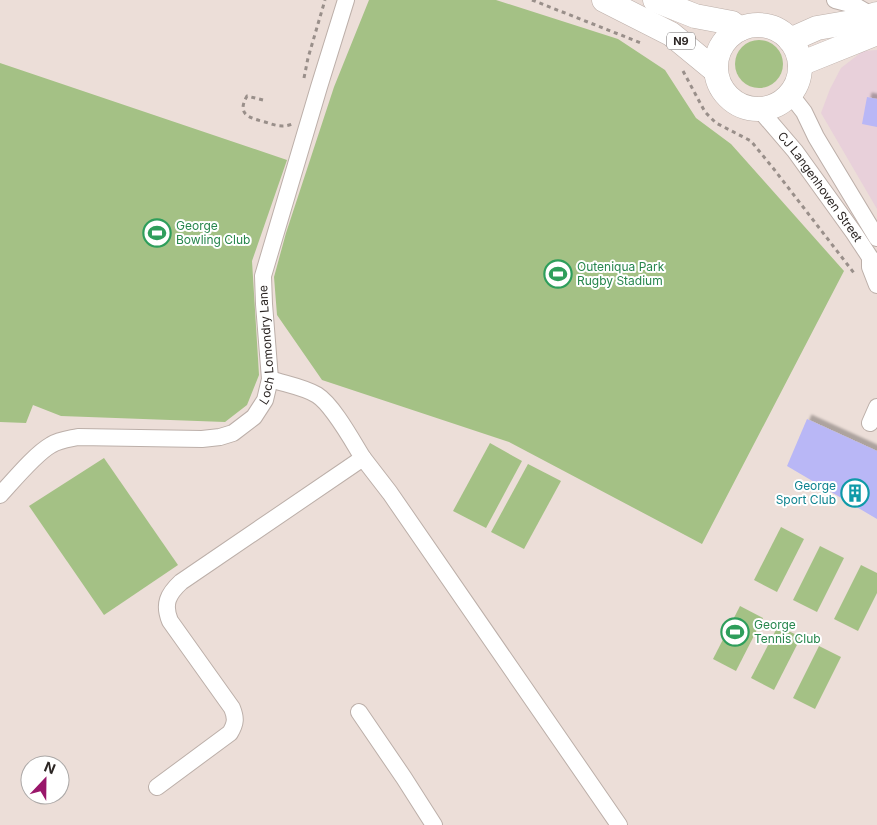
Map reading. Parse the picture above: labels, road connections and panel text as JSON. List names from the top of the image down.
{
  "streets": {
    "highway": ["N9"],
    "street": ["CJ Langenhoven Street", "Loch Lomondry Lane"]
  },
  "crossings": [
    ["N9", "CJ Langenhoven Street"]
  ],
  "places": {
    "sports": ["George Bowling Club", "Outeniqua Park Rugby Stadium", "George Tennis Club"],
    "building": ["George Sport Club"]
  },
  "north": "top"
}
